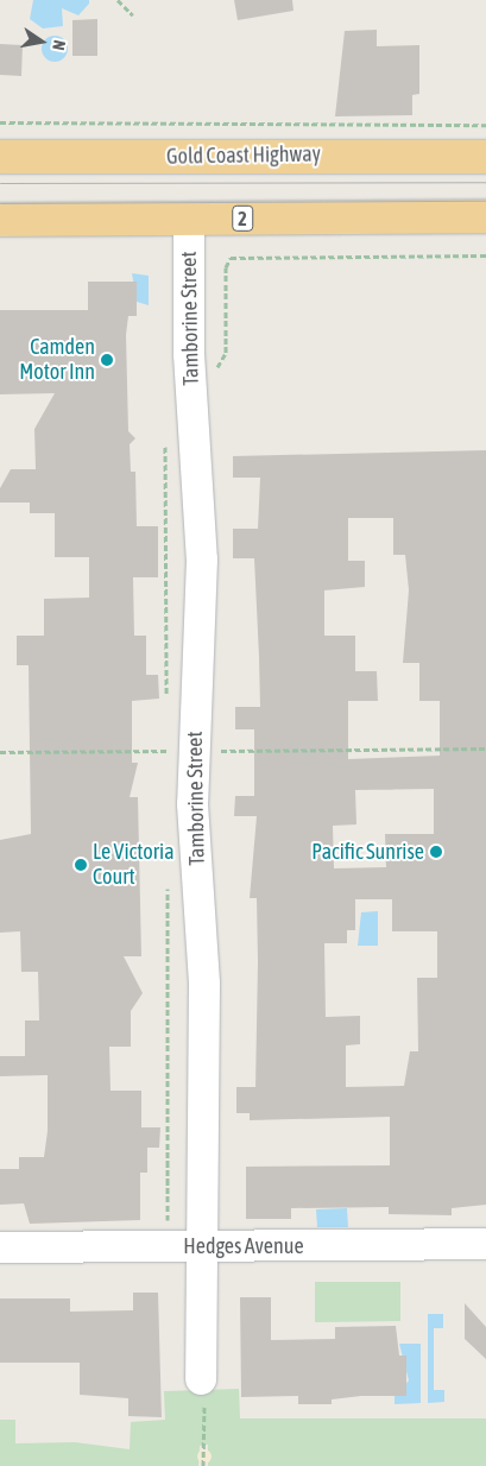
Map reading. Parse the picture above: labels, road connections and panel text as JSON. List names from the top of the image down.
{
  "streets": {
    "highway": ["Gold Coast Highway", "2"],
    "street": ["Tamborine Street", "Hedges Avenue"]
  },
  "crossings": [
    ["2", "Tamborine Street"],
    ["Tamborine Street", "Hedges Avenue"]
  ],
  "places": ["Camden Motor Inn", "Pacific Sunrise", "Le Victoria Court"],
  "north": "right"
}
